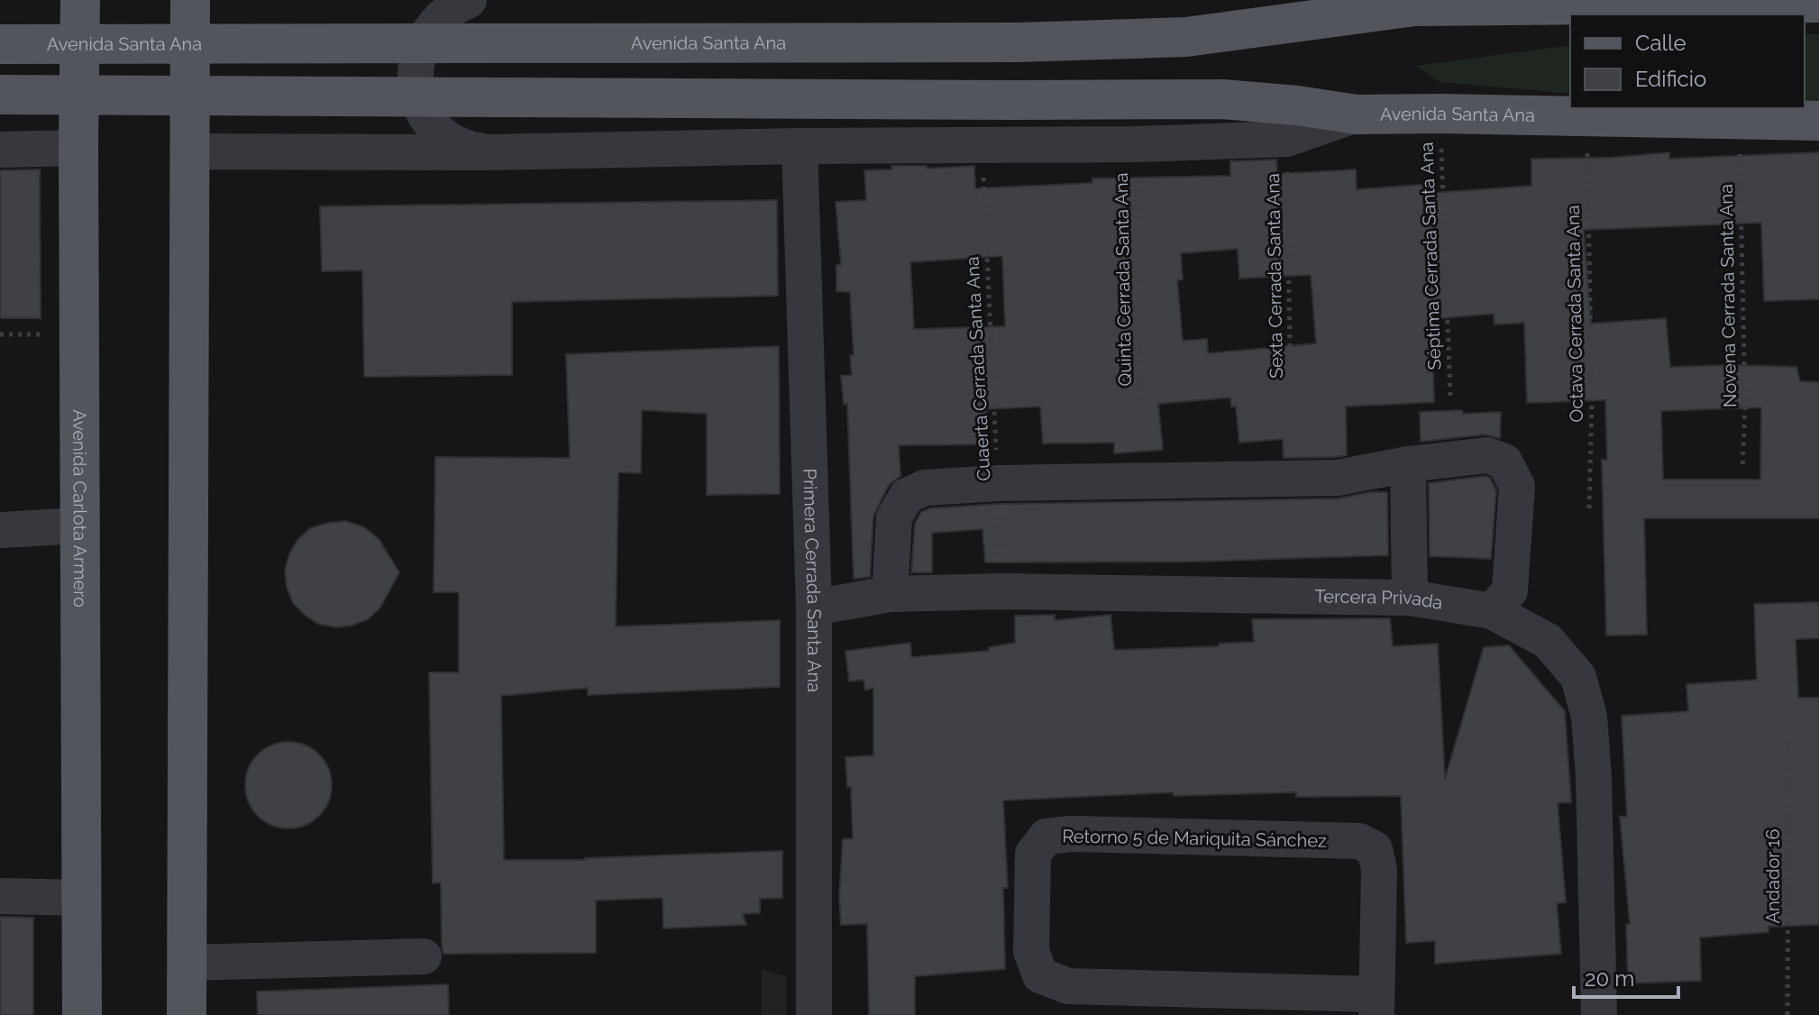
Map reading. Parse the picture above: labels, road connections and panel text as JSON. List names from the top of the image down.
{
  "streets": {
    "main road": ["Avenida Santa Ana", "Avenida Carlota Armero"],
    "street": ["Primera Cerrada Santa Ana", "Tercera Privada", "Retorno 5 de Mariquita Sánchez"],
    "path": [
      "Séptima Cerrada Santa Ana",
      "Sexta Cerrada Santa Ana",
      "Quinta Cerrada Santa Ana",
      "Novena Cerrada Santa Ana",
      "Octava Cerrada Santa Ana",
      "Cuaerta Cerrada Santa Ana",
      "Andador 16"
    ]
  },
  "crossings": [
    ["Avenida Santa Ana", "Séptima Cerrada Santa Ana"],
    ["Avenida Santa Ana", "Sexta Cerrada Santa Ana"],
    ["Avenida Santa Ana", "Quinta Cerrada Santa Ana"],
    ["Avenida Santa Ana", "Novena Cerrada Santa Ana"],
    ["Avenida Santa Ana", "Octava Cerrada Santa Ana"],
    ["Avenida Santa Ana", "Cuaerta Cerrada Santa Ana"],
    ["Avenida Santa Ana", "Primera Cerrada Santa Ana"],
    ["Cuaerta Cerrada Santa Ana", "Tercera Privada"],
    ["Primera Cerrada Santa Ana", "Tercera Privada"]
  ],
  "legend": ["Calle", "Edificio"],
  "scale_bar": "20 m"
}
